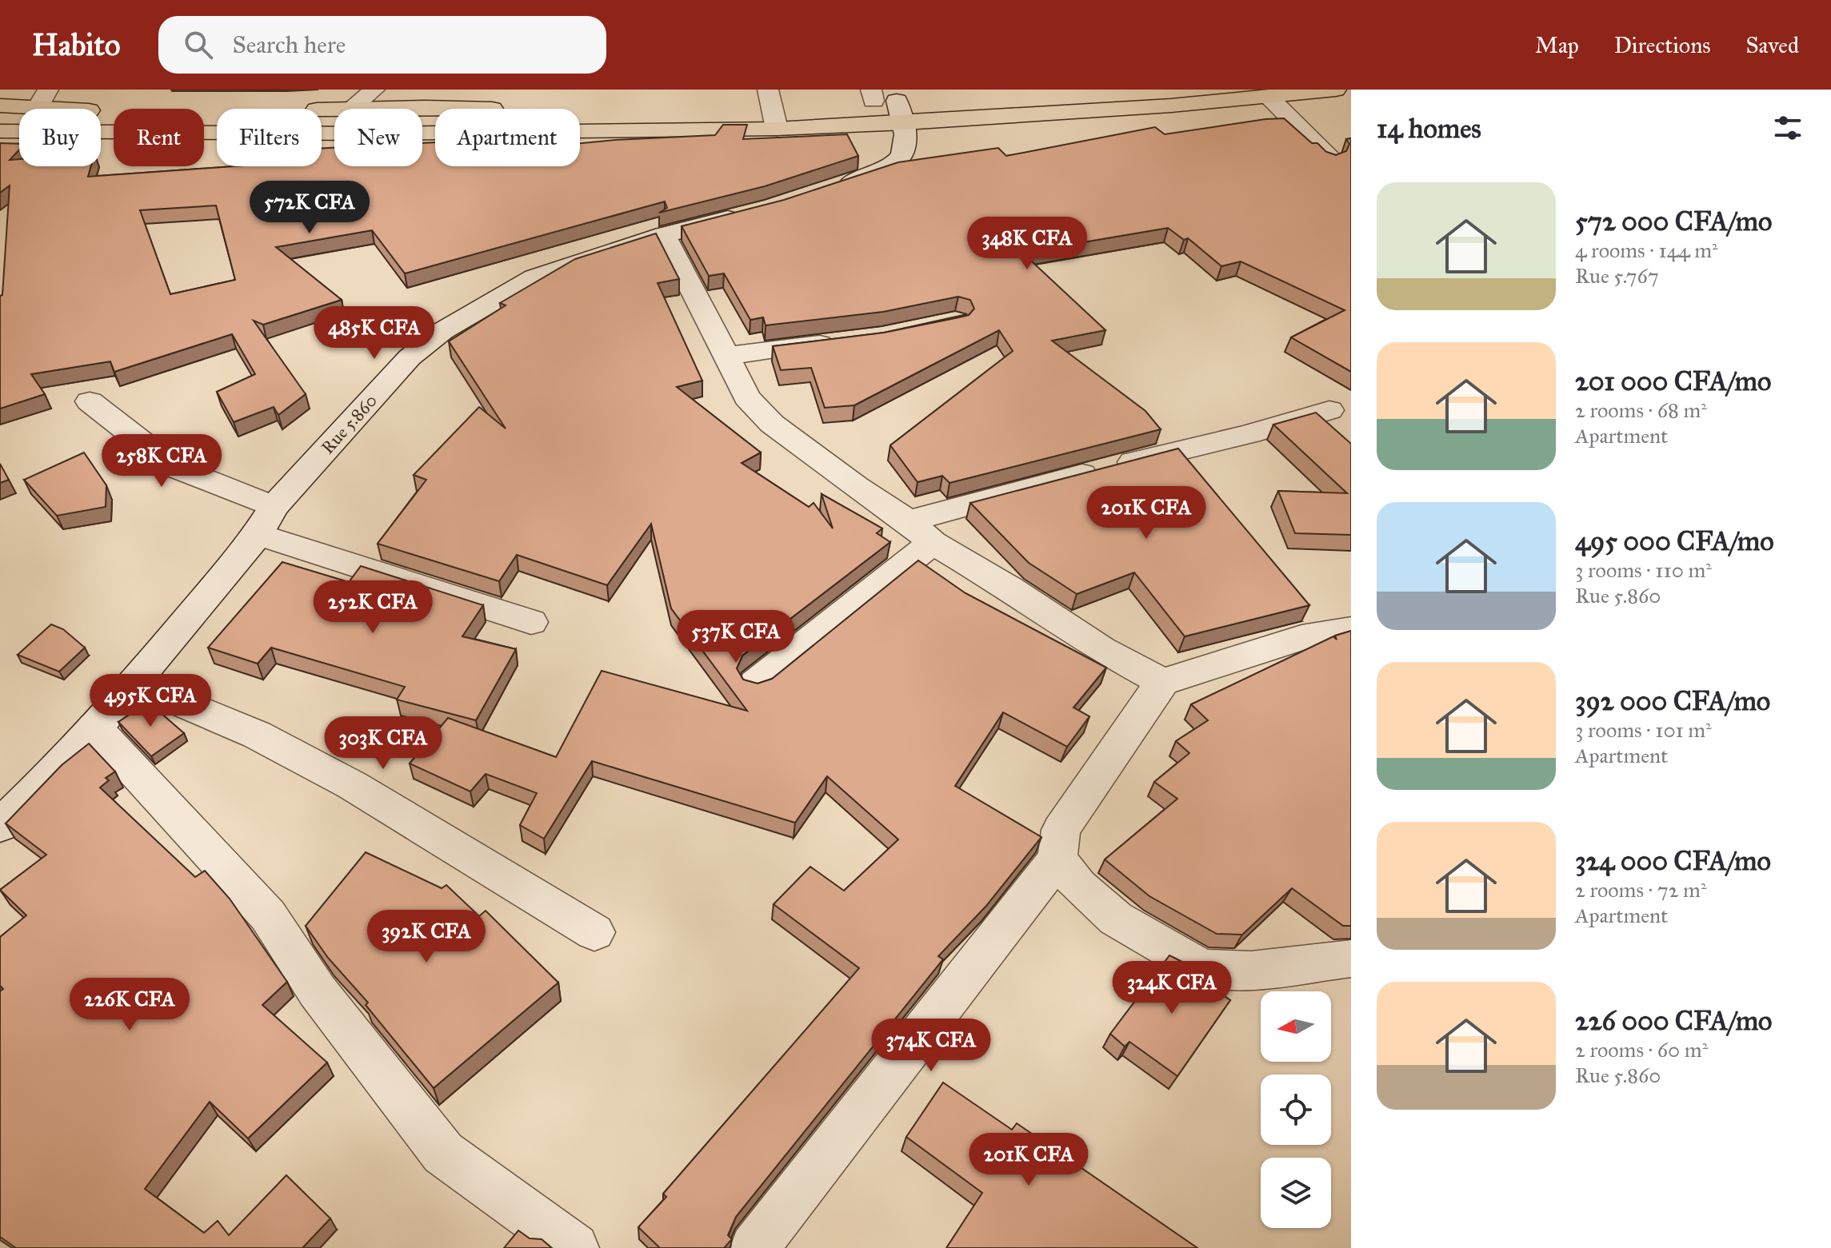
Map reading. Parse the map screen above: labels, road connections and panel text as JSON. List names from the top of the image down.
{
  "streets": {
    "street": ["Rue 5.860"]
  },
  "north": "left",
  "page": {
    "header": "Habito",
    "search": "Search here",
    "nav": ["Map", "Directions", "Saved"],
    "heading": "14 homes",
    "chip": [
      "Buy",
      "Rent",
      "Filters",
      "New",
      "Apartment"
    ],
    "list": [
      {
        "name": "572 000 CFA/mo",
        "note": "4 rooms · 144 m² · Rue 5.767"
      },
      {
        "name": "201 000 CFA/mo",
        "note": "2 rooms · 68 m² · Apartment"
      },
      {
        "name": "495 000 CFA/mo",
        "note": "3 rooms · 110 m² · Rue 5.860"
      },
      {
        "name": "392 000 CFA/mo",
        "note": "3 rooms · 101 m² · Apartment"
      },
      {
        "name": "324 000 CFA/mo",
        "note": "2 rooms · 72 m² · Apartment"
      },
      {
        "name": "226 000 CFA/mo",
        "note": "2 rooms · 60 m² · Rue 5.860"
      }
    ],
    "price": [
      "572K CFA",
      "348K CFA",
      "485K CFA",
      "258K CFA",
      "201K CFA",
      "252K CFA",
      "537K CFA",
      "495K CFA",
      "303K CFA",
      "392K CFA",
      "324K CFA",
      "226K CFA",
      "374K CFA",
      "201K CFA"
    ]
  }
}
